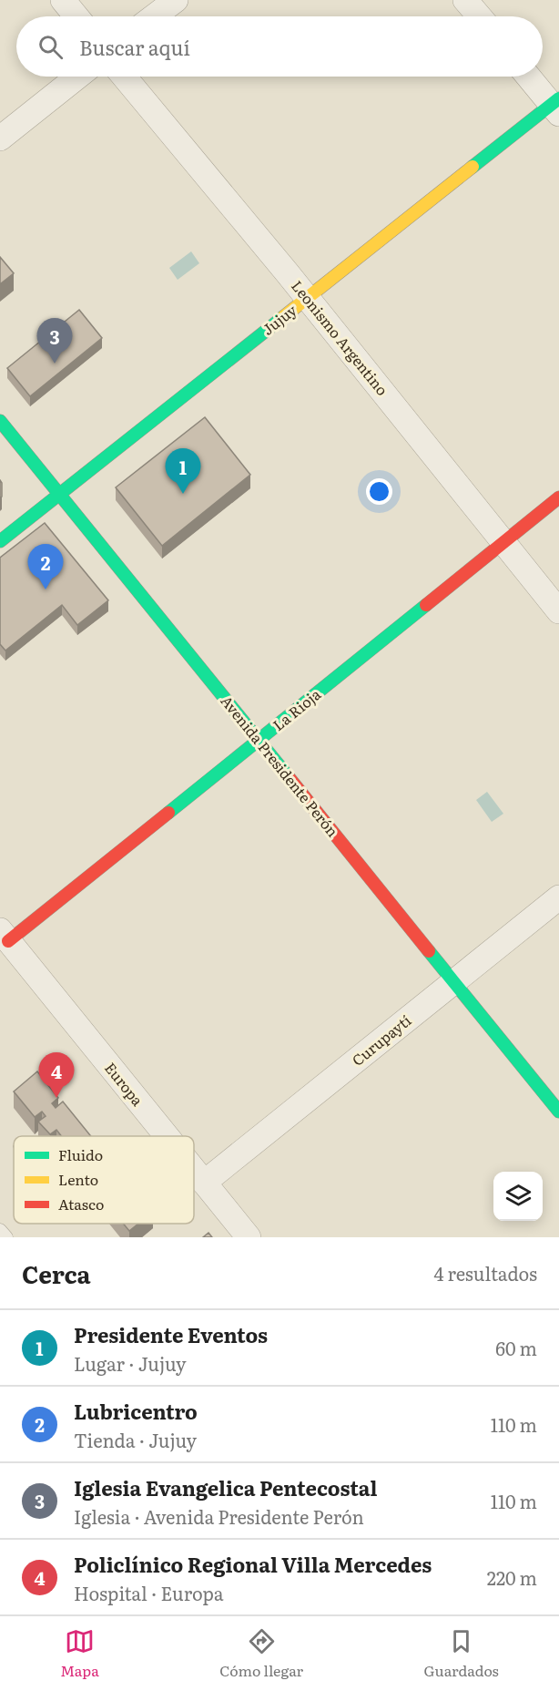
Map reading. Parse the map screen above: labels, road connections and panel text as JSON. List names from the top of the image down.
{
  "streets": {
    "street": [
      "Jujuy",
      "Leonismo Argentino",
      "La Rioja",
      "Avenida Presidente Perón",
      "Curupaytí",
      "Europa"
    ]
  },
  "crossings": [
    ["Jujuy", "Leonismo Argentino"],
    ["Jujuy", "Avenida Presidente Perón"],
    ["Leonismo Argentino", "La Rioja"],
    ["La Rioja", "Avenida Presidente Perón"],
    ["La Rioja", "Europa"],
    ["Avenida Presidente Perón", "Curupaytí"],
    ["Curupaytí", "Europa"]
  ],
  "legend": ["Fluido", "Lento", "Atasco"],
  "page": {
    "search": "Buscar aquí",
    "pins": [
      "3",
      "1",
      "2",
      "4"
    ],
    "heading": ["Cerca", "4 resultados"],
    "list": [
      {
        "mark": "1",
        "name": "Presidente Eventos",
        "note": "Lugar · Jujuy",
        "value": "60 m"
      },
      {
        "mark": "2",
        "name": "Lubricentro",
        "note": "Tienda · Jujuy",
        "value": "110 m"
      },
      {
        "mark": "3",
        "name": "Iglesia Evangelica Pentecostal",
        "note": "Iglesia · Avenida Presidente Perón",
        "value": "110 m"
      },
      {
        "mark": "4",
        "name": "Policlínico Regional Villa Mercedes",
        "note": "Hospital · Europa",
        "value": "220 m"
      }
    ],
    "nav": ["Mapa", "Cómo llegar", "Guardados"]
  }
}
